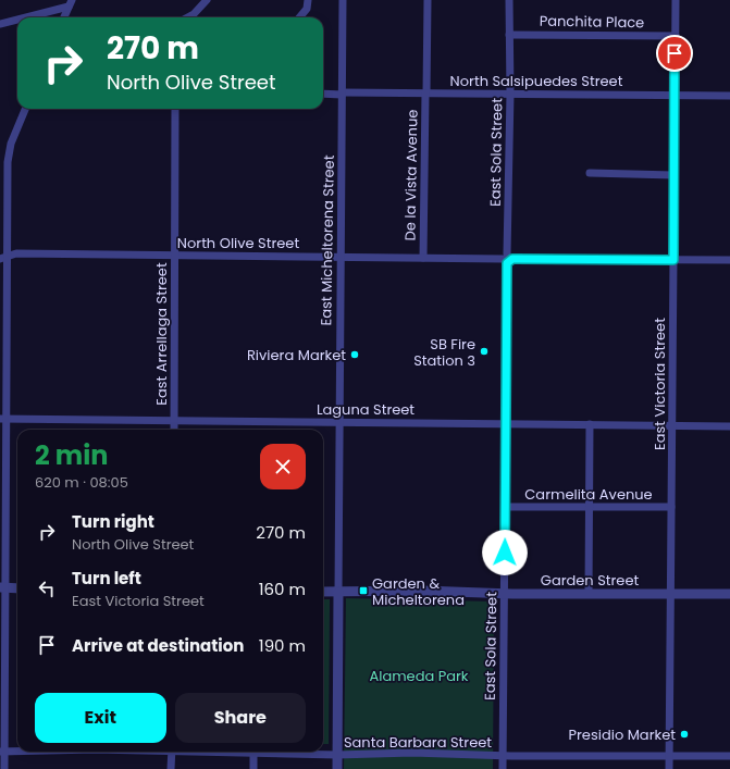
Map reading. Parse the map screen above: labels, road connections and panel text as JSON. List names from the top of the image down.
{
  "streets": {
    "street": [
      "Panchita Place",
      "North Salsipuedes Street",
      "East Sola Street",
      "De la Vista Avenue",
      "East Micheltorena Street",
      "North Olive Street",
      "East Arrellaga Street",
      "East Victoria Street",
      "Laguna Street",
      "Carmelita Avenue",
      "Garden Street",
      "Santa Barbara Street"
    ]
  },
  "crossings": [
    ["Panchita Place", "East Sola Street"],
    ["Panchita Place", "East Victoria Street"],
    ["North Salsipuedes Street", "East Sola Street"],
    ["North Salsipuedes Street", "De la Vista Avenue"],
    ["North Salsipuedes Street", "East Micheltorena Street"],
    ["North Salsipuedes Street", "East Victoria Street"],
    ["East Sola Street", "North Olive Street"],
    ["East Sola Street", "Laguna Street"],
    ["East Sola Street", "Carmelita Avenue"],
    ["East Sola Street", "Garden Street"],
    ["East Sola Street", "Santa Barbara Street"],
    ["De la Vista Avenue", "North Olive Street"],
    ["East Micheltorena Street", "North Olive Street"],
    ["East Micheltorena Street", "Laguna Street"],
    ["East Micheltorena Street", "Garden Street"],
    ["East Micheltorena Street", "Santa Barbara Street"],
    ["North Olive Street", "East Arrellaga Street"],
    ["North Olive Street", "East Victoria Street"],
    ["East Arrellaga Street", "Laguna Street"],
    ["East Victoria Street", "Laguna Street"],
    ["East Victoria Street", "Carmelita Avenue"],
    ["East Victoria Street", "Garden Street"],
    ["East Victoria Street", "Santa Barbara Street"]
  ],
  "parks": ["Alameda Park"],
  "places": {
    "other": ["SB Fire Station 3", "Riviera Market", "Presidio Market"],
    "transit": ["Garden & Micheltorena"]
  },
  "page": {
    "turn": ["270 m", "North Olive Street"],
    "heading": ["2 min", "620 m · 08:05"],
    "list": [
      {
        "name": "Turn right",
        "note": "North Olive Street",
        "value": "270 m"
      },
      {
        "name": "Turn left",
        "note": "East Victoria Street",
        "value": "160 m"
      },
      {
        "name": "Arrive at destination",
        "value": "190 m"
      }
    ],
    "buttons": ["Exit", "Share"]
  }
}
